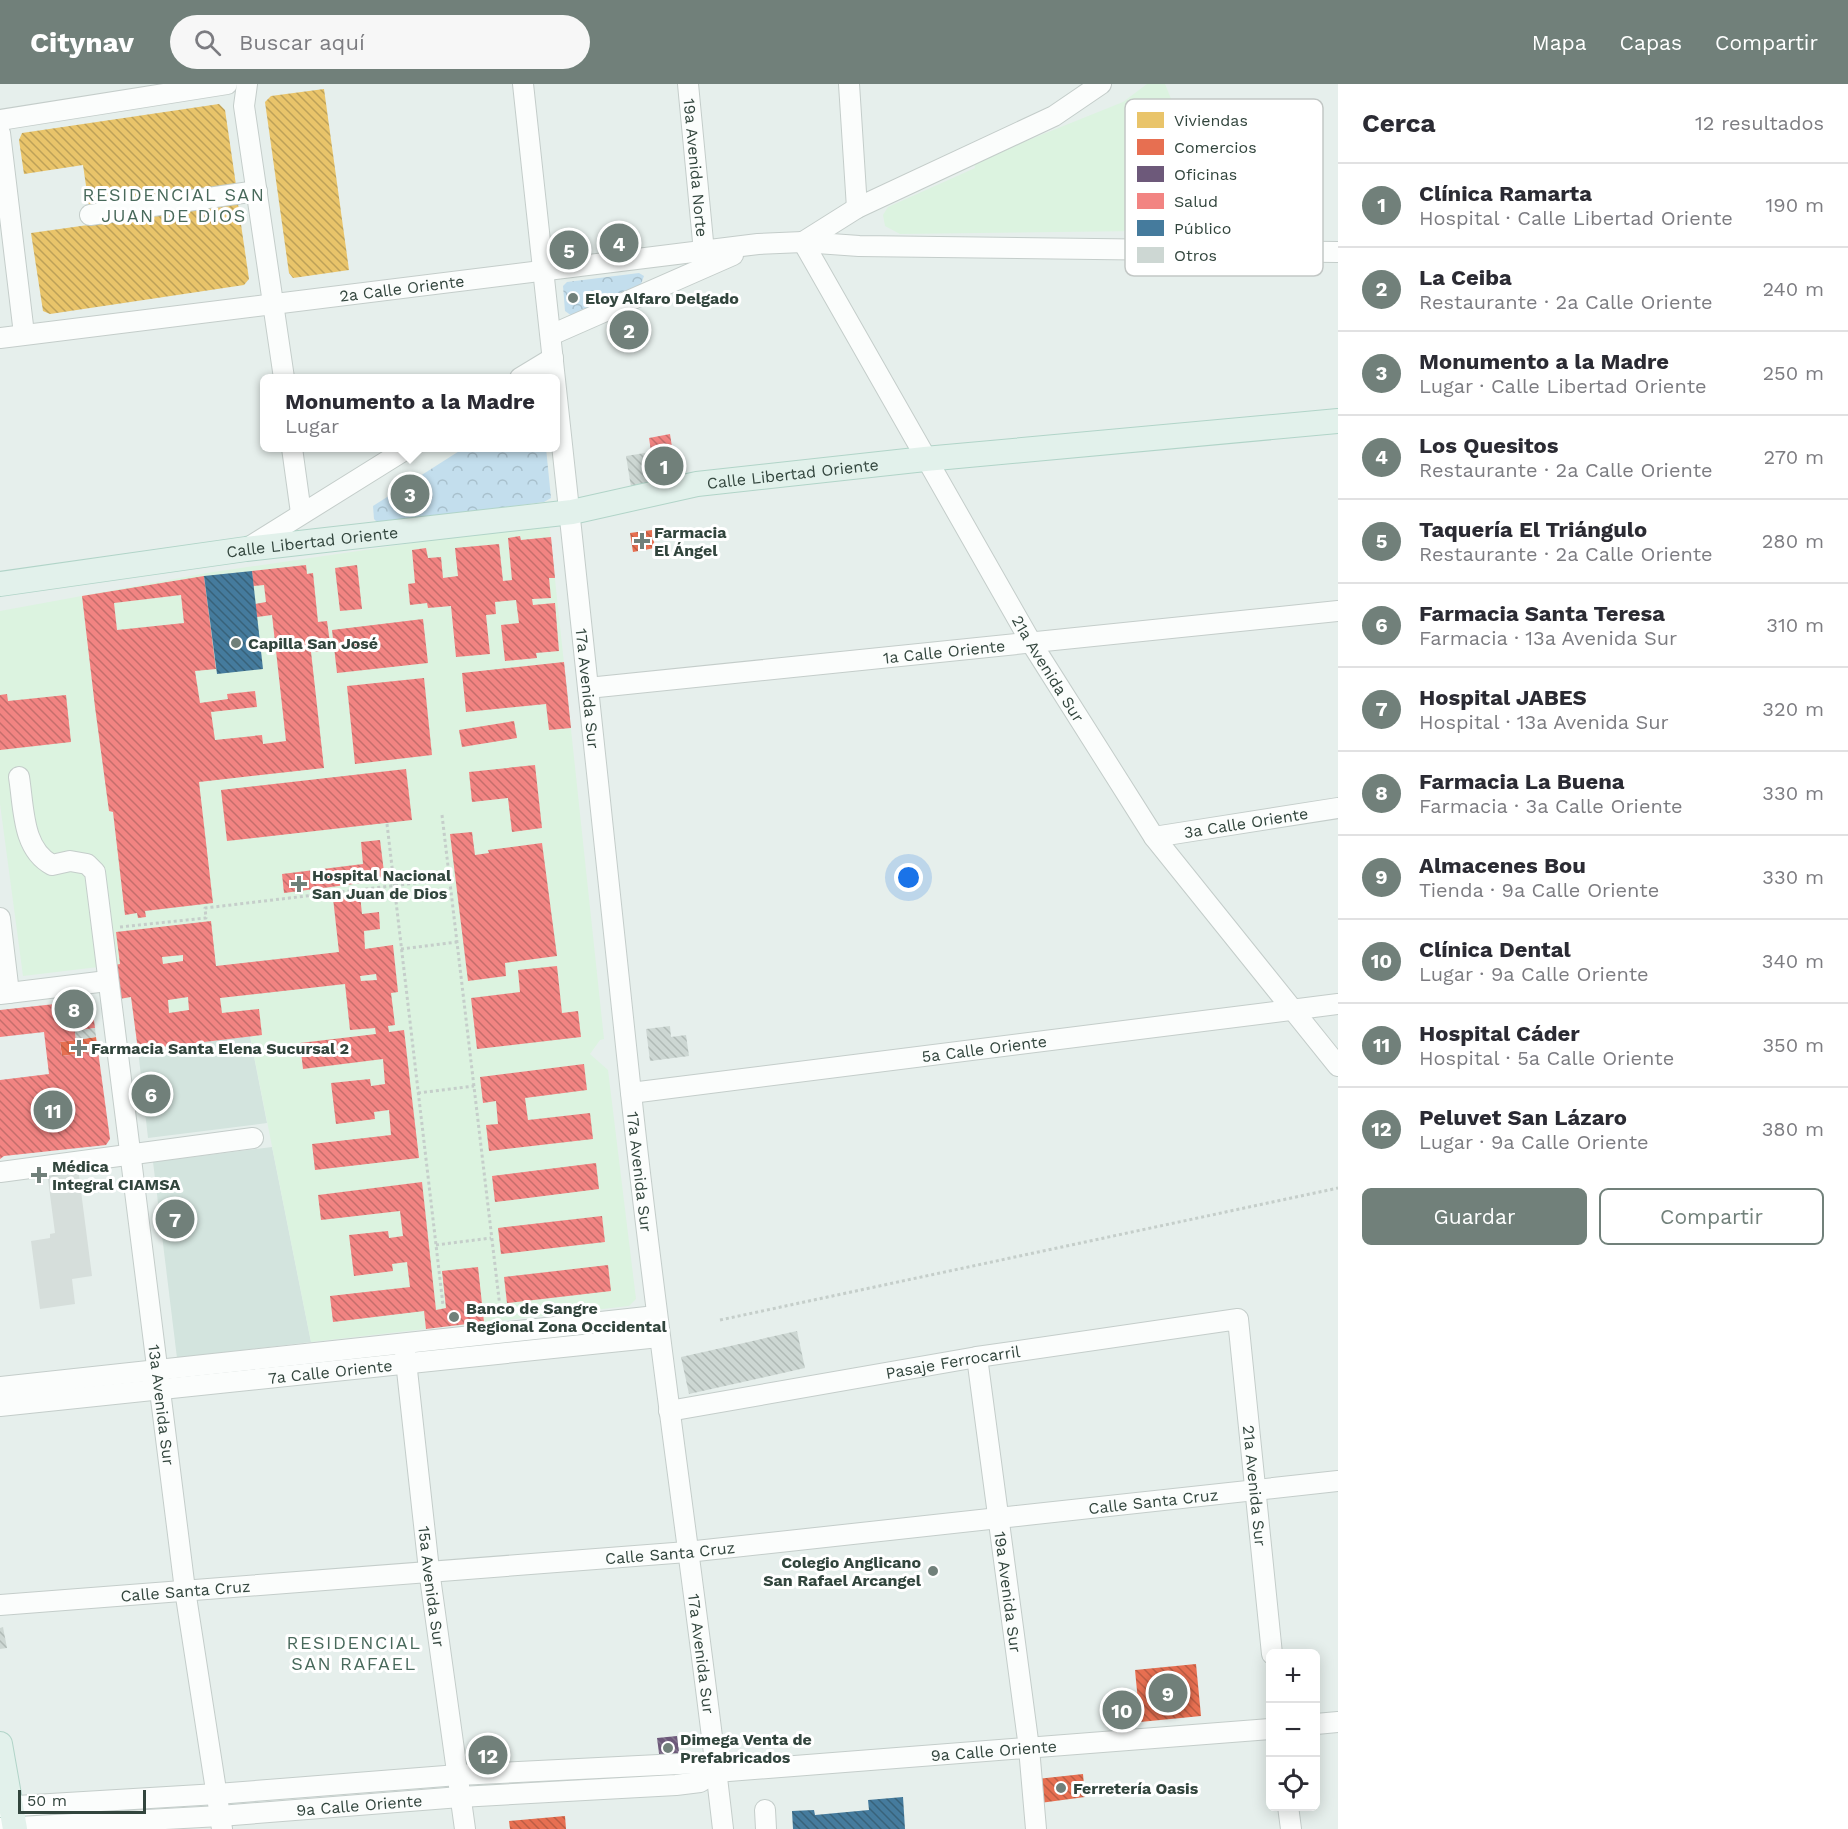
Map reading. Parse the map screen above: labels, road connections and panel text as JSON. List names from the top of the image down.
{
  "streets": {
    "main road": ["Calle Libertad Oriente"],
    "street": [
      "19a Avenida Norte",
      "2a Calle Oriente",
      "1a Calle Oriente",
      "21a Avenida Sur",
      "17a Avenida Sur",
      "3a Calle Oriente",
      "5a Calle Oriente",
      "Pasaje Ferrocarril",
      "7a Calle Oriente",
      "13a Avenida Sur",
      "Calle Santa Cruz",
      "15a Avenida Sur",
      "19a Avenida Sur",
      "9a Calle Oriente"
    ]
  },
  "crossings": [
    ["19a Avenida Norte", "2a Calle Oriente"],
    ["2a Calle Oriente", "21a Avenida Sur"],
    ["2a Calle Oriente", "17a Avenida Sur"],
    ["Calle Libertad Oriente", "21a Avenida Sur"],
    ["Calle Libertad Oriente", "17a Avenida Sur"],
    ["1a Calle Oriente", "21a Avenida Sur"],
    ["1a Calle Oriente", "17a Avenida Sur"],
    ["21a Avenida Sur", "3a Calle Oriente"],
    ["21a Avenida Sur", "5a Calle Oriente"],
    ["21a Avenida Sur", "Pasaje Ferrocarril"],
    ["21a Avenida Sur", "Calle Santa Cruz"],
    ["17a Avenida Sur", "5a Calle Oriente"],
    ["17a Avenida Sur", "Pasaje Ferrocarril"],
    ["17a Avenida Sur", "7a Calle Oriente"],
    ["17a Avenida Sur", "Calle Santa Cruz"],
    ["17a Avenida Sur", "9a Calle Oriente"],
    ["Pasaje Ferrocarril", "19a Avenida Sur"],
    ["7a Calle Oriente", "13a Avenida Sur"],
    ["7a Calle Oriente", "15a Avenida Sur"],
    ["13a Avenida Sur", "Calle Santa Cruz"],
    ["13a Avenida Sur", "9a Calle Oriente"],
    ["Calle Santa Cruz", "15a Avenida Sur"],
    ["Calle Santa Cruz", "19a Avenida Sur"],
    ["15a Avenida Sur", "9a Calle Oriente"],
    ["19a Avenida Sur", "9a Calle Oriente"]
  ],
  "districts": ["RESIDENCIAL SAN JUAN DE DIOS", "RESIDENCIAL SAN RAFAEL"],
  "places": {
    "other": [
      "Eloy Alfaro Delgado",
      "Capilla San José",
      "Banco de Sangre Regional Zona Occidental",
      "Colegio Anglicano San Rafael Arcangel",
      "Dimega Venta de Prefabricados",
      "Ferretería Oasis"
    ],
    "health": [
      "Farmacia El Ángel",
      "Hospital Nacional San Juan de Dios",
      "Farmacia Santa Elena Sucursal 2",
      "Médica Integral CIAMSA"
    ]
  },
  "legend": [
    "Viviendas",
    "Comercios",
    "Oficinas",
    "Salud",
    "Público",
    "Otros"
  ],
  "scale_bar": "50 m",
  "page": {
    "header": "Citynav",
    "search": "Buscar aquí",
    "nav": ["Mapa", "Capas", "Compartir"],
    "heading": ["Cerca", "12 resultados"],
    "list": [
      {
        "mark": "1",
        "name": "Clínica Ramarta",
        "note": "Hospital · Calle Libertad Oriente",
        "value": "190 m"
      },
      {
        "mark": "2",
        "name": "La Ceiba",
        "note": "Restaurante · 2a Calle Oriente",
        "value": "240 m"
      },
      {
        "mark": "3",
        "name": "Monumento a la Madre",
        "note": "Lugar · Calle Libertad Oriente",
        "value": "250 m"
      },
      {
        "mark": "4",
        "name": "Los Quesitos",
        "note": "Restaurante · 2a Calle Oriente",
        "value": "270 m"
      },
      {
        "mark": "5",
        "name": "Taquería El Triángulo",
        "note": "Restaurante · 2a Calle Oriente",
        "value": "280 m"
      },
      {
        "mark": "6",
        "name": "Farmacia Santa Teresa",
        "note": "Farmacia · 13a Avenida Sur",
        "value": "310 m"
      },
      {
        "mark": "7",
        "name": "Hospital JABES",
        "note": "Hospital · 13a Avenida Sur",
        "value": "320 m"
      },
      {
        "mark": "8",
        "name": "Farmacia La Buena",
        "note": "Farmacia · 3a Calle Oriente",
        "value": "330 m"
      },
      {
        "mark": "9",
        "name": "Almacenes Bou",
        "note": "Tienda · 9a Calle Oriente",
        "value": "330 m"
      },
      {
        "mark": "10",
        "name": "Clínica Dental",
        "note": "Lugar · 9a Calle Oriente",
        "value": "340 m"
      },
      {
        "mark": "11",
        "name": "Hospital Cáder",
        "note": "Hospital · 5a Calle Oriente",
        "value": "350 m"
      },
      {
        "mark": "12",
        "name": "Peluvet San Lázaro",
        "note": "Lugar · 9a Calle Oriente",
        "value": "380 m"
      }
    ],
    "pins": [
      "4",
      "5",
      "2",
      "1",
      "3",
      "8",
      "6",
      "11",
      "7",
      "9",
      "10",
      "12"
    ],
    "popup": ["Monumento a la Madre", "Lugar"],
    "buttons": ["Guardar", "Compartir"],
    "map_buttons": ["+", "−"],
    "scale": "50 m"
  }
}
